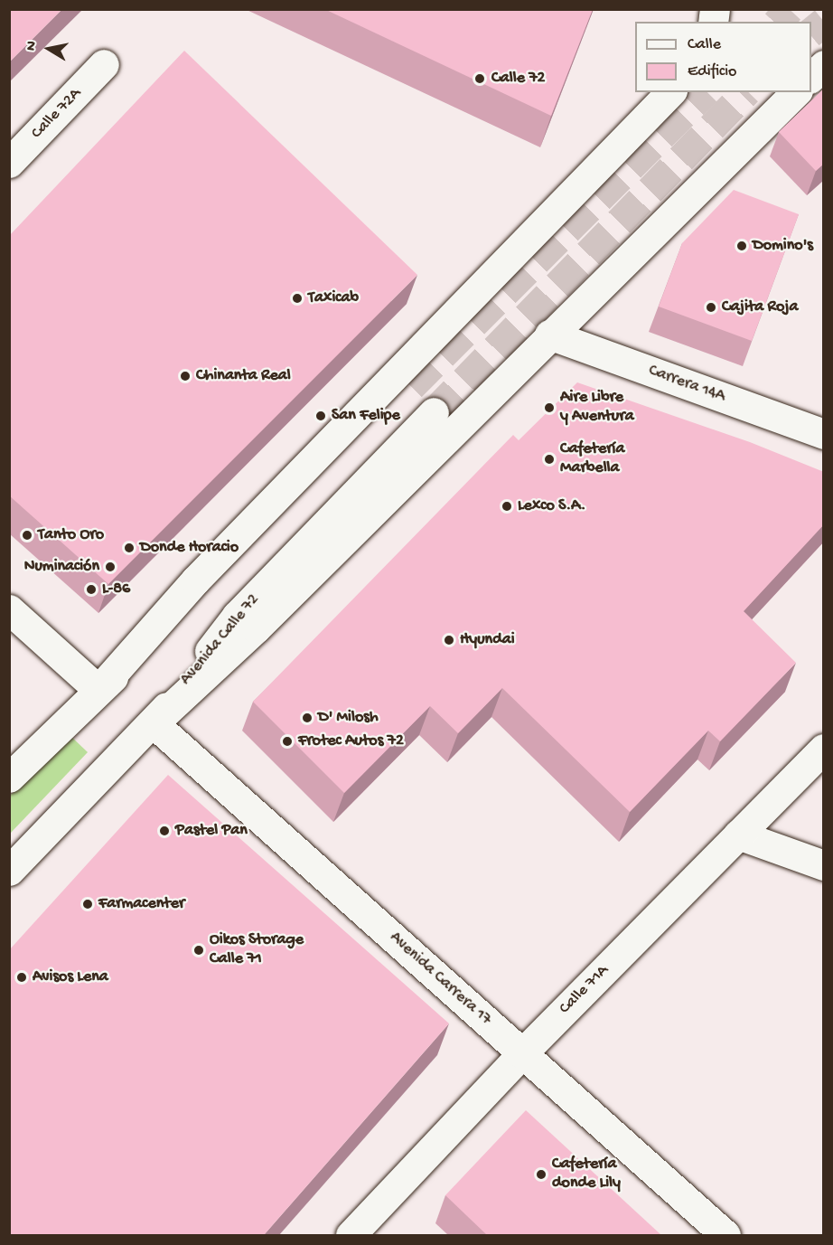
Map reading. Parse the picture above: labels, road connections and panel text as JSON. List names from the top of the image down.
{
  "streets": {
    "main road": [
      "Calle 72A",
      "Carrera 14A",
      "Avenida Calle 72",
      "Avenida Carrera 17",
      "Calle 71A"
    ]
  },
  "crossings": [
    ["Avenida Calle 72", "Avenida Carrera 17"],
    ["Avenida Carrera 17", "Calle 71A"]
  ],
  "places": [
    "Calle 72",
    "Domino's",
    "Taxicab",
    "Cajita Roja",
    "Chinanta Real",
    "Aire Libre y Aventura",
    "San Felipe",
    "Cafetería Marbella",
    "Lexco S.A.",
    "Tanto Oro",
    "Donde Horacio",
    "Numinación",
    "L-86",
    "Hyundai",
    "D' Milosh",
    "Frotec Autos 72",
    "Pastel Pan",
    "Farmacenter",
    "Oikos Storage Calle 71",
    "Avisos Lena",
    "Cafetería donde Lily"
  ],
  "legend": ["Calle", "Edificio"],
  "north": "left"
}
